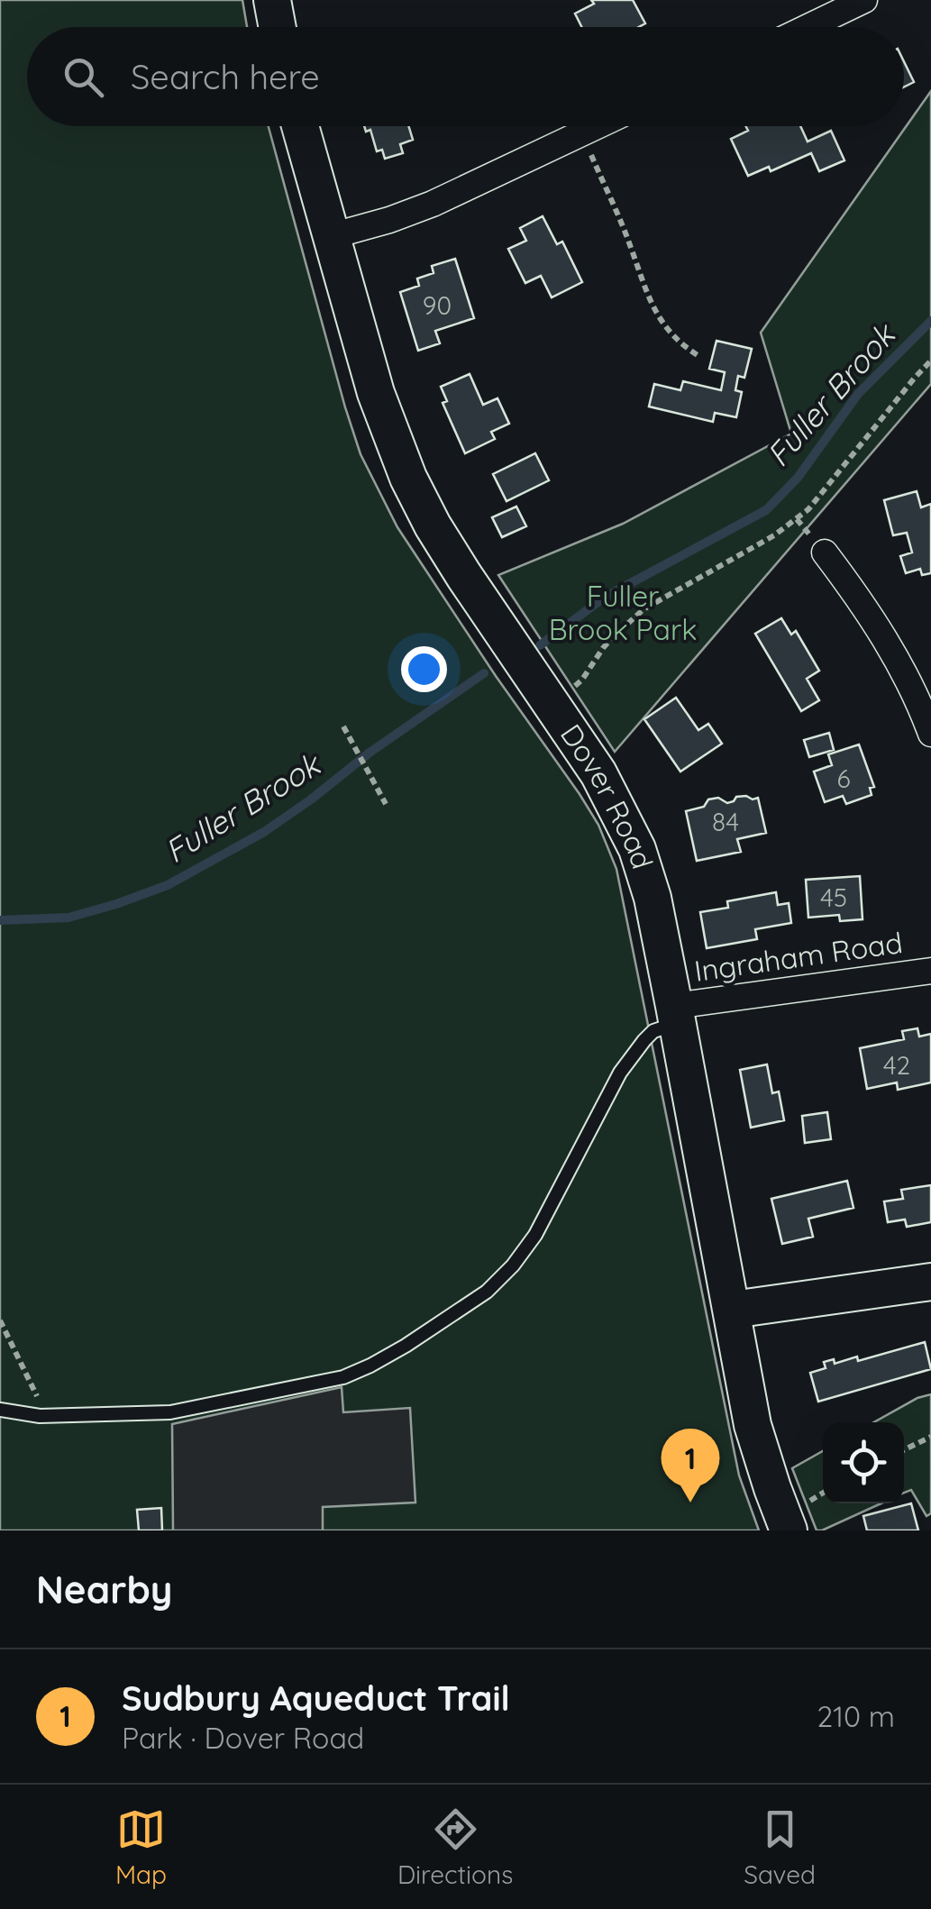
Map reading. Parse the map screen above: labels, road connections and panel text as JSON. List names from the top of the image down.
{
  "streets": {
    "street": ["Dover Road", "Ingraham Road"]
  },
  "crossings": [
    ["Dover Road", "Ingraham Road"]
  ],
  "water": ["Fuller Brook"],
  "parks": ["Fuller Brook Park"],
  "house_numbers": [
    "90",
    "6",
    "84",
    "45",
    "42"
  ],
  "page": {
    "search": "Search here",
    "pins": "1",
    "heading": "Nearby",
    "list": [
      {
        "mark": "1",
        "name": "Sudbury Aqueduct Trail",
        "note": "Park · Dover Road",
        "value": "210 m"
      }
    ],
    "nav": ["Map", "Directions", "Saved"]
  }
}
